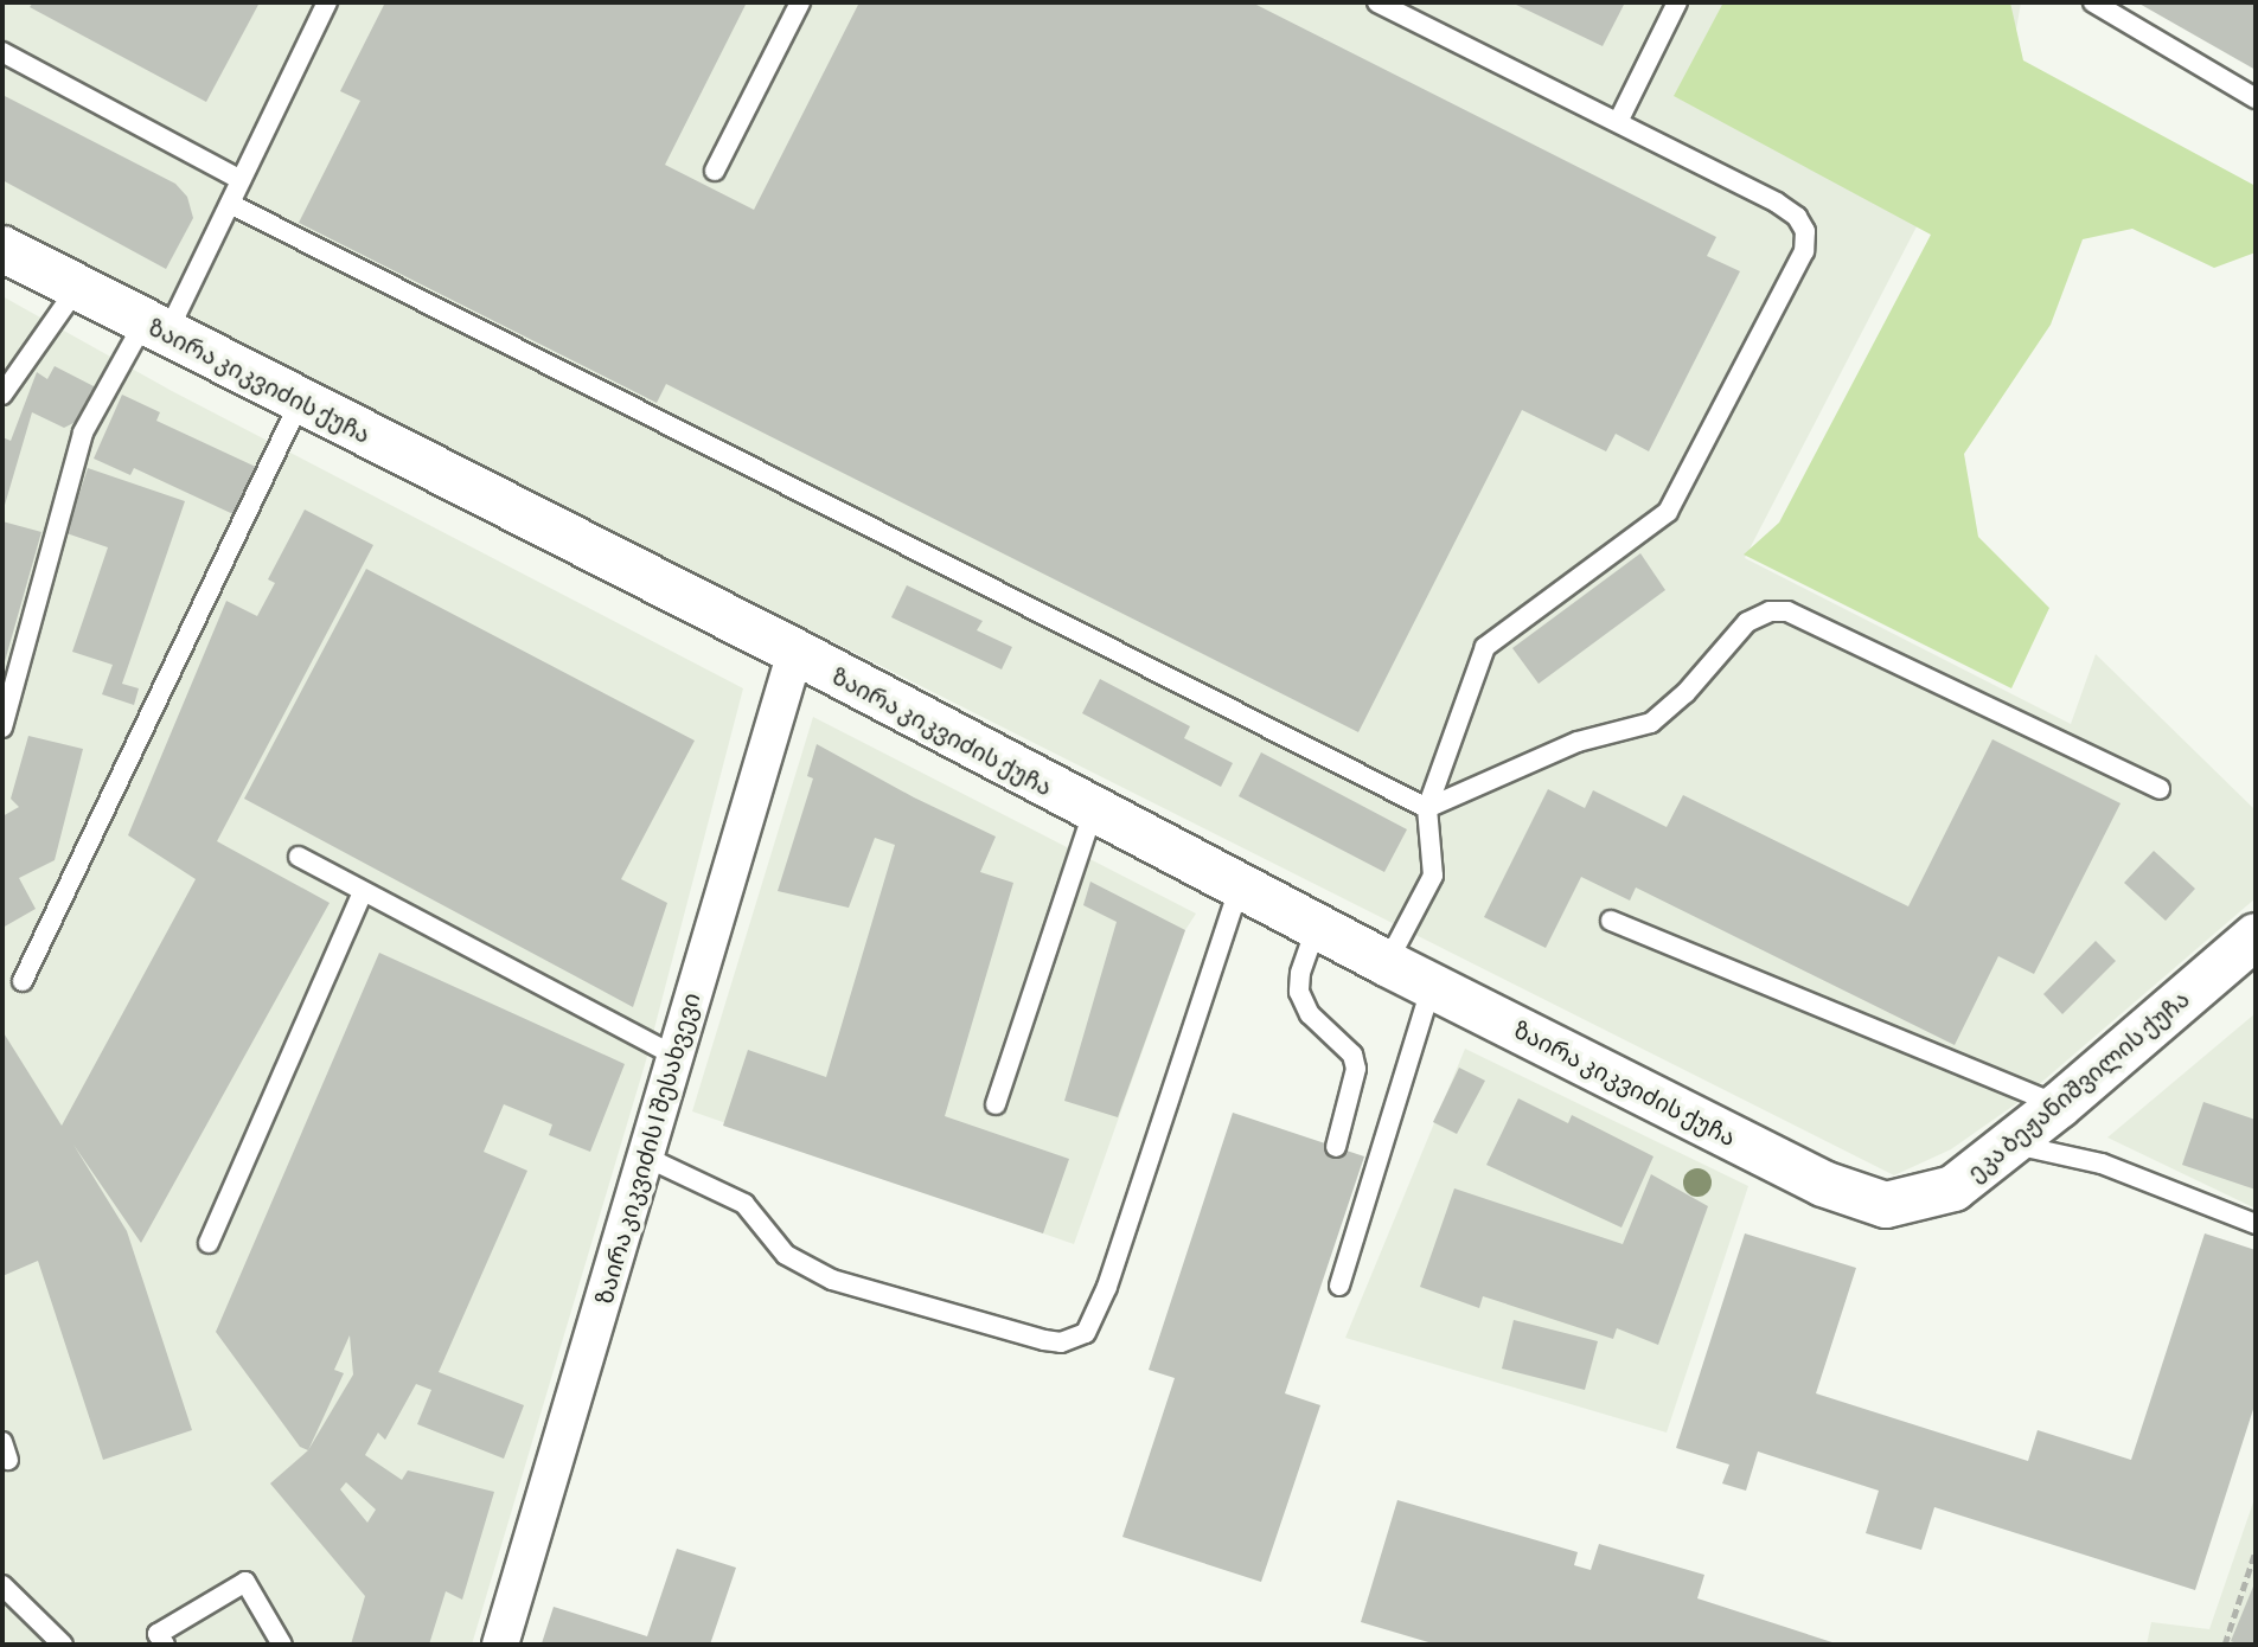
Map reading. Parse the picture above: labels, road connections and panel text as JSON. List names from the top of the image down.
{
  "streets": {
    "street": ["ზაირა კიკვიძის ქუჩა", "ეკა ბეჟანიშვილის ქუჩა", "ზაირა კიკვიძის I შესახვევი"]
  },
  "crossings": [
    ["ზაირა კიკვიძის ქუჩა", "ეკა ბეჟანიშვილის ქუჩა"],
    ["ზაირა კიკვიძის ქუჩა", "ზაირა კიკვიძის I შესახვევი"]
  ]
}
